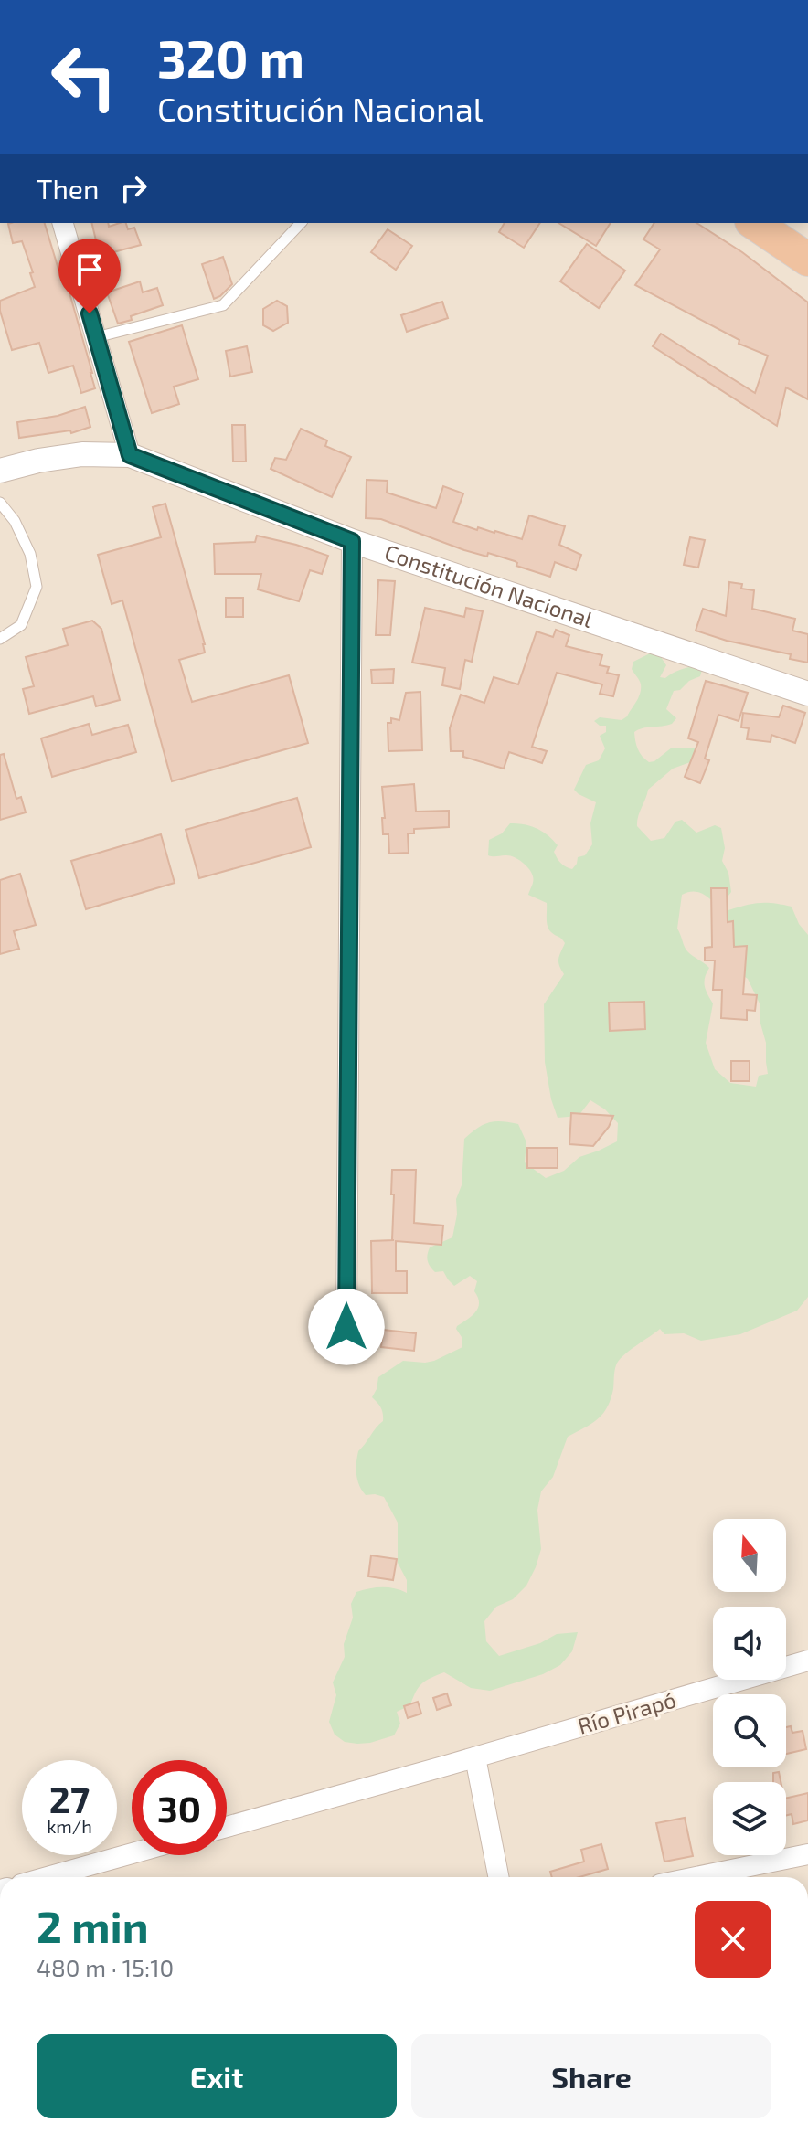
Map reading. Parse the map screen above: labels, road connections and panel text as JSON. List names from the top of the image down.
{
  "streets": {
    "street": ["Constitución Nacional", "Río Pirapó"]
  },
  "north": "top",
  "page": {
    "turn": ["320 m", "Constitución Nacional"],
    "then": "Then",
    "speed": "27 km/h",
    "limit": "30",
    "heading": ["2 min", "480 m · 15:10"],
    "buttons": ["Exit", "Share"]
  }
}
